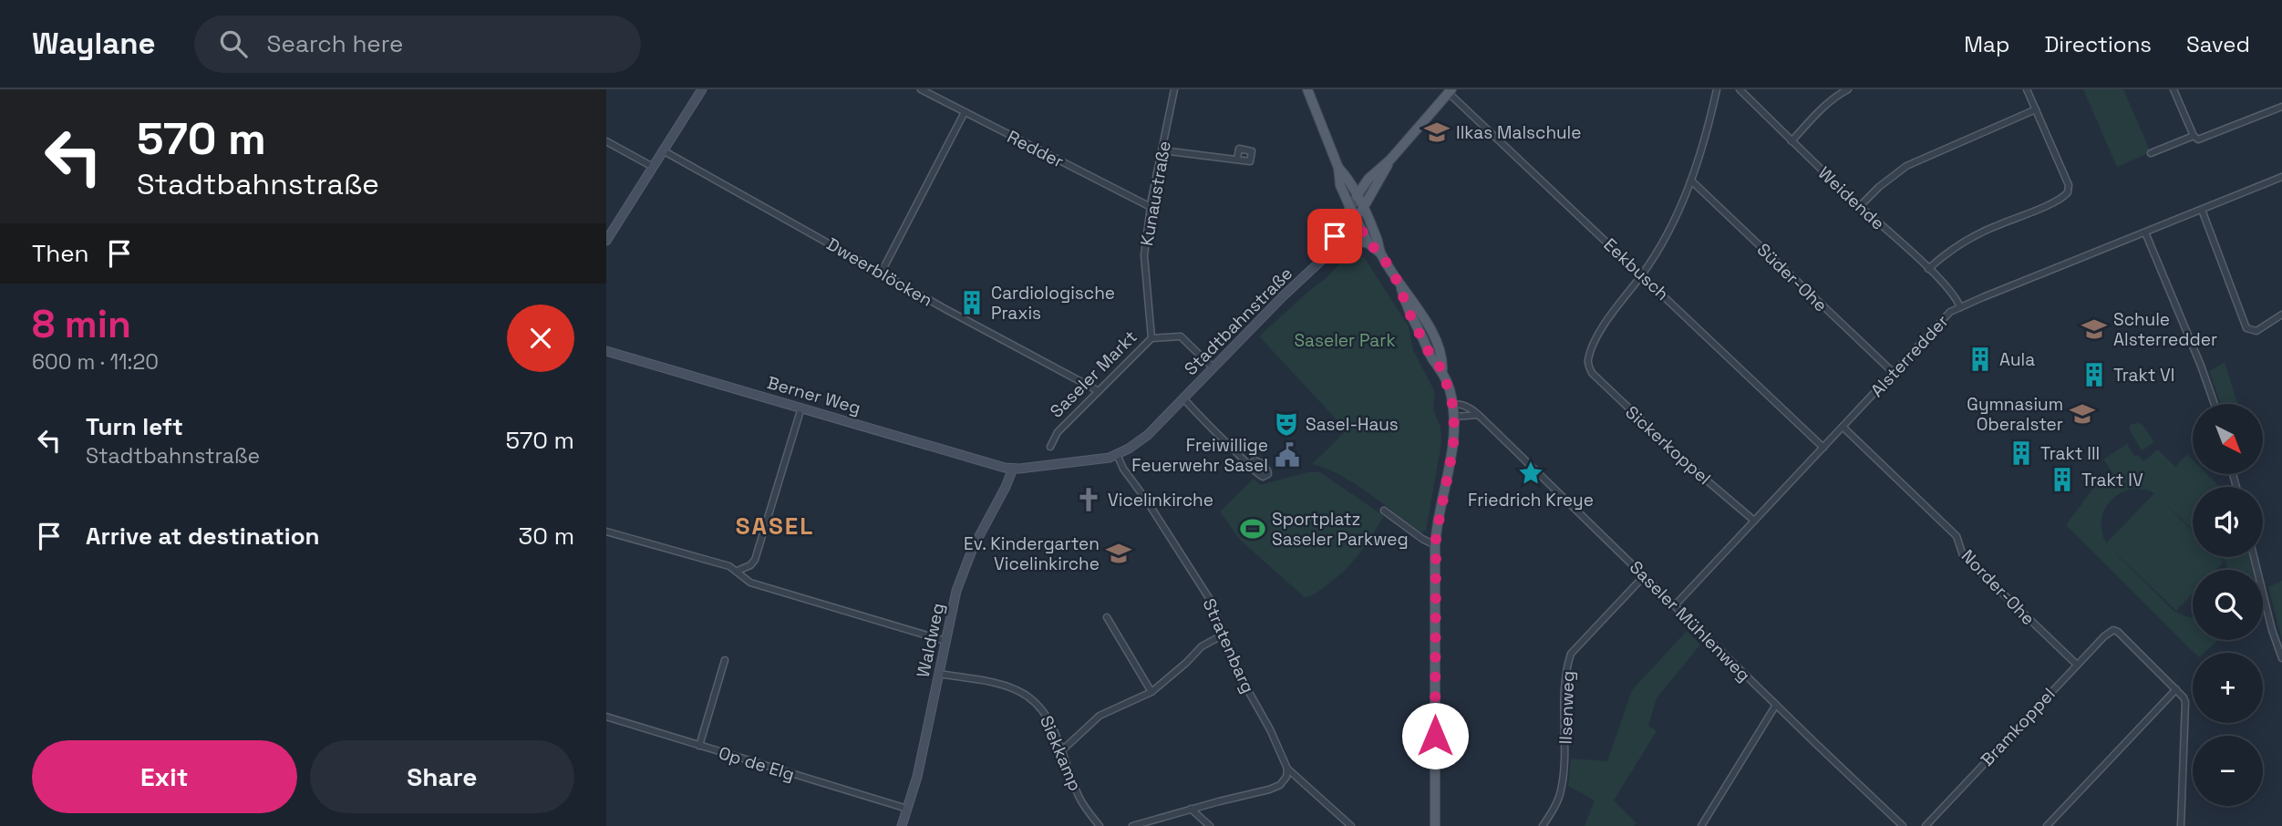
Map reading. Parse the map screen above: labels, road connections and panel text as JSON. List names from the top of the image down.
{
  "streets": {
    "main road": ["Stadtbahnstraße", "Berner Weg", "Waldweg"],
    "street": [
      "Redder",
      "Kunaustraße",
      "Weidende",
      "Eekbusch",
      "Dweerblöcken",
      "Süder-Ohe",
      "Alsterredder",
      "Saseler Markt",
      "Sickerkoppel",
      "Norder-Ohe",
      "Saseler Mühlenweg",
      "Stratenbarg",
      "Ilsenweg",
      "Bramkoppel",
      "Siekkamp",
      "Op de Elg"
    ]
  },
  "crossings": [
    ["Redder", "Kunaustraße"],
    ["Kunaustraße", "Saseler Markt"],
    ["Weidende", "Alsterredder"],
    ["Eekbusch", "Stadtbahnstraße"],
    ["Eekbusch", "Alsterredder"],
    ["Eekbusch", "Sickerkoppel"],
    ["Dweerblöcken", "Saseler Markt"],
    ["Süder-Ohe", "Alsterredder"],
    ["Alsterredder", "Sickerkoppel"],
    ["Alsterredder", "Norder-Ohe"],
    ["Alsterredder", "Saseler Mühlenweg"],
    ["Berner Weg", "Waldweg"],
    ["Norder-Ohe", "Bramkoppel"],
    ["Saseler Mühlenweg", "Ilsenweg"],
    ["Waldweg", "Siekkamp"],
    ["Waldweg", "Op de Elg"]
  ],
  "districts": ["SASEL"],
  "parks": ["Saseler Park"],
  "places": {
    "school or university": [
      "Ilkas Malschule",
      "Schule Alsterredder",
      "Gymnasium Oberalster",
      "Ev. Kindergarten Vicelinkirche"
    ],
    "building": [
      "Cardiologische Praxis",
      "Aula",
      "Trakt VI",
      "Trakt III",
      "Trakt IV"
    ],
    "theatre": ["Sasel-Haus"],
    "public building": ["Freiwillige Feuerwehr Sasel"],
    "place": ["Friedrich Kreye"],
    "church": ["Vicelinkirche"],
    "sports": ["Sportplatz Saseler Parkweg"]
  },
  "north": "bottom right",
  "page": {
    "header": "Waylane",
    "search": "Search here",
    "nav": ["Map", "Directions", "Saved"],
    "turn": ["570 m", "Stadtbahnstraße"],
    "then": "Then",
    "heading": ["8 min", "600 m · 11:20"],
    "list": [
      {
        "name": "Turn left",
        "note": "Stadtbahnstraße",
        "value": "570 m"
      },
      {
        "name": "Arrive at destination",
        "value": "30 m"
      }
    ],
    "map_buttons": ["+", "−"],
    "buttons": ["Exit", "Share"]
  }
}
